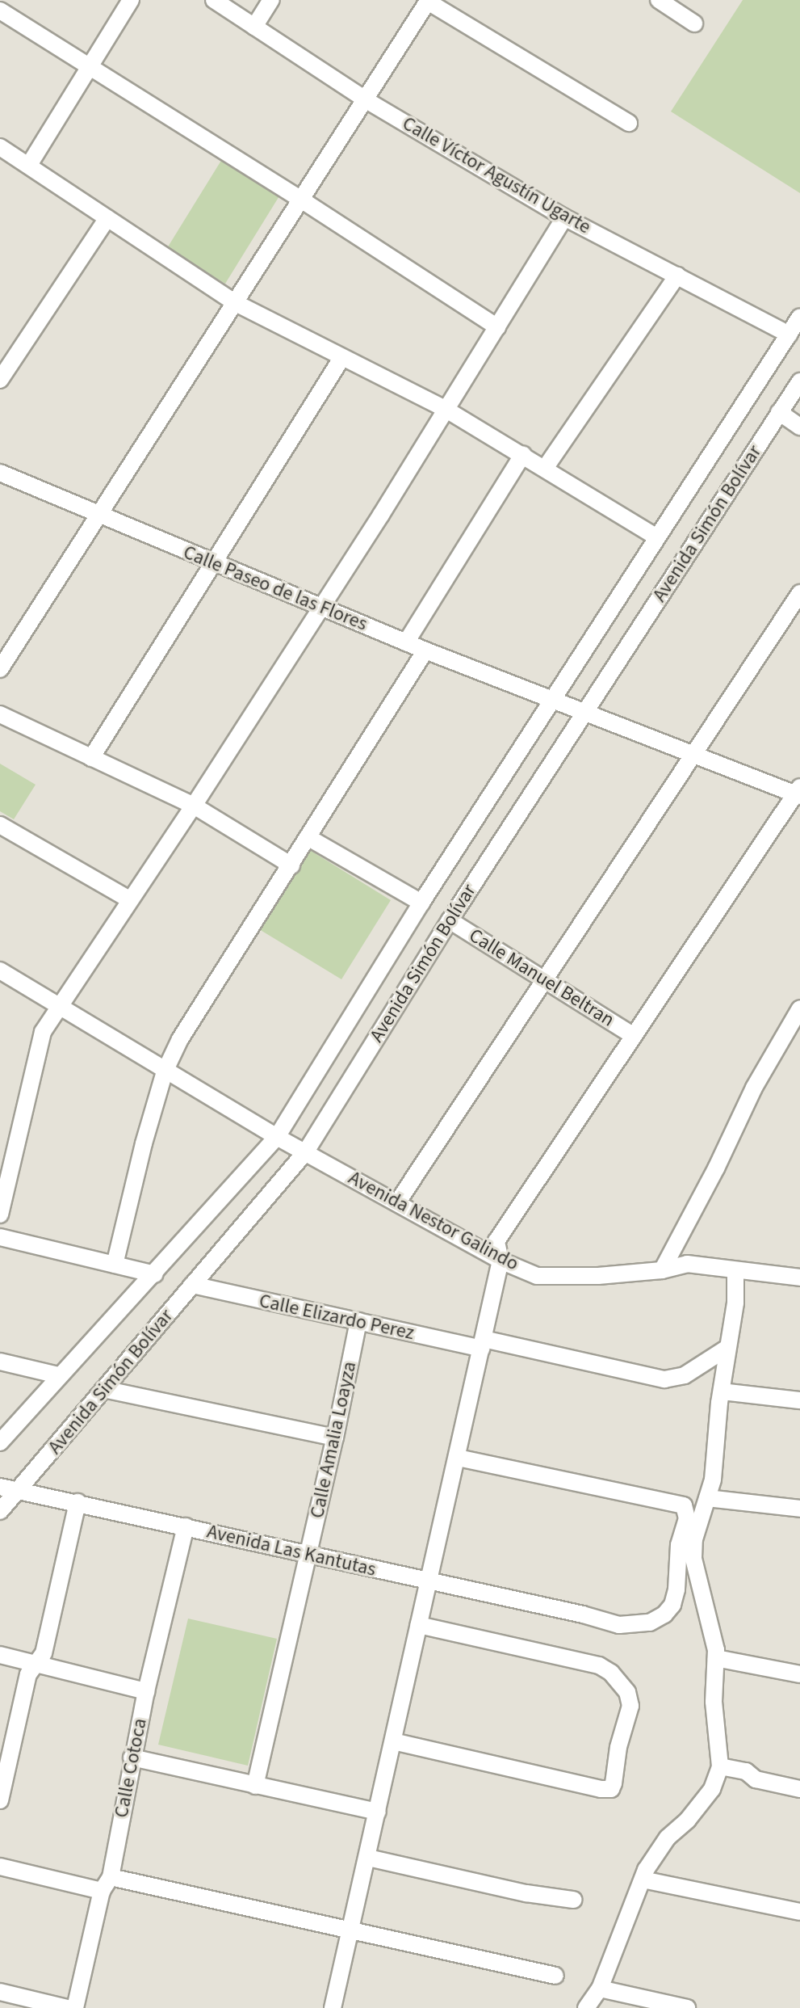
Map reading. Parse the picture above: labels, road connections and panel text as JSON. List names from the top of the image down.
{
  "streets": {
    "street": [
      "Calle Víctor Agustín Ugarte",
      "Avenida Simón Bolívar",
      "Calle Paseo de las Flores",
      "Calle Manuel Beltran",
      "Avenida Nestor Galindo",
      "Calle Elizardo Perez",
      "Calle Amalia Loayza",
      "Avenida Las Kantutas",
      "Calle Cotoca"
    ]
  },
  "crossings": [
    ["Calle Víctor Agustín Ugarte", "Avenida Simón Bolívar"],
    ["Avenida Simón Bolívar", "Calle Paseo de las Flores"],
    ["Avenida Simón Bolívar", "Calle Manuel Beltran"],
    ["Avenida Simón Bolívar", "Avenida Nestor Galindo"],
    ["Avenida Simón Bolívar", "Calle Elizardo Perez"],
    ["Avenida Simón Bolívar", "Avenida Las Kantutas"],
    ["Calle Elizardo Perez", "Calle Amalia Loayza"],
    ["Calle Amalia Loayza", "Avenida Las Kantutas"],
    ["Avenida Las Kantutas", "Calle Cotoca"]
  ]
}
